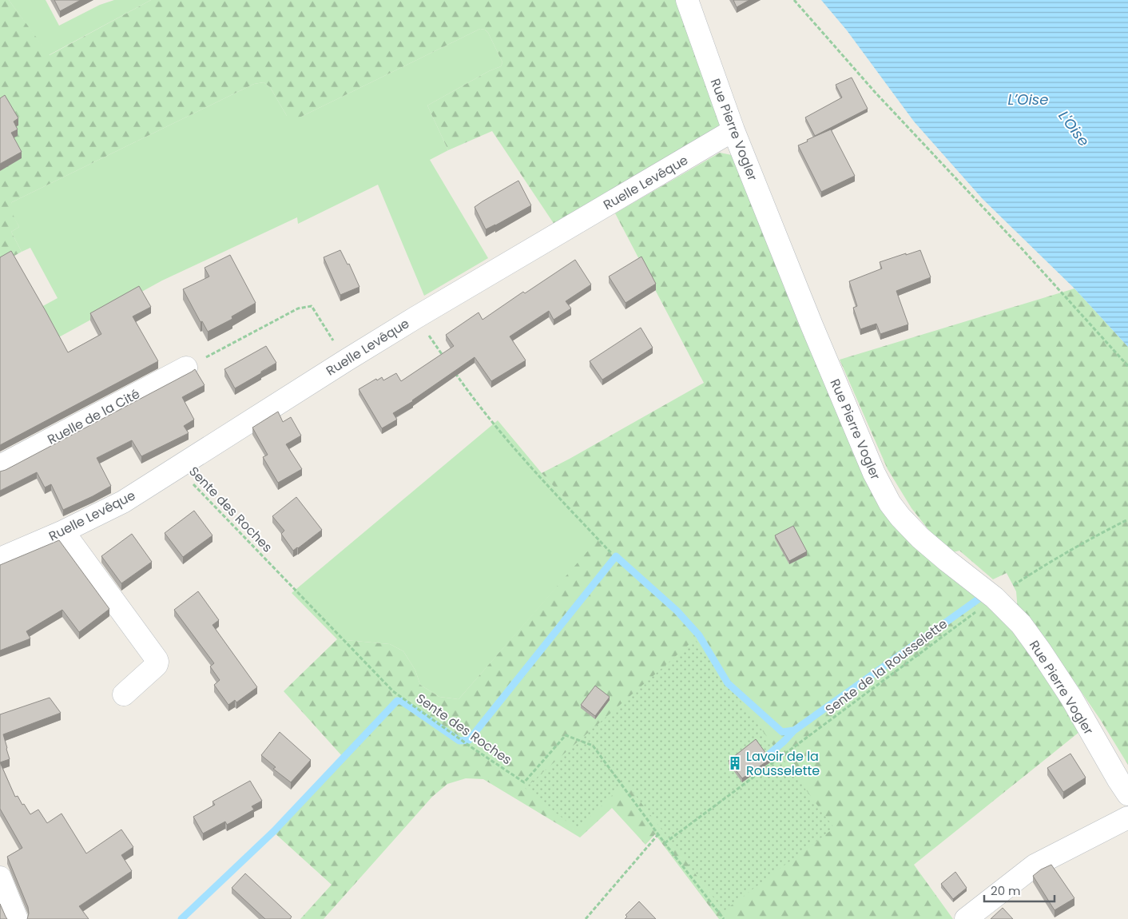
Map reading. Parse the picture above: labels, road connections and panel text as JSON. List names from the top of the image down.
{
  "streets": {
    "street": ["Rue Pierre Vogler", "Ruelle Levêque", "Ruelle de la Cité"],
    "path": ["Sente des Roches", "Sente de la Rousselette"]
  },
  "crossings": [
    ["Rue Pierre Vogler", "Ruelle Levêque"],
    ["Rue Pierre Vogler", "Sente de la Rousselette"],
    ["Ruelle Levêque", "Sente des Roches"],
    ["Sente des Roches", "Sente de la Rousselette"]
  ],
  "water": ["L’Oise", "L'Oise"],
  "places": {
    "building": ["Lavoir de la Rousselette"]
  },
  "scale_bar": "20 m"
}
